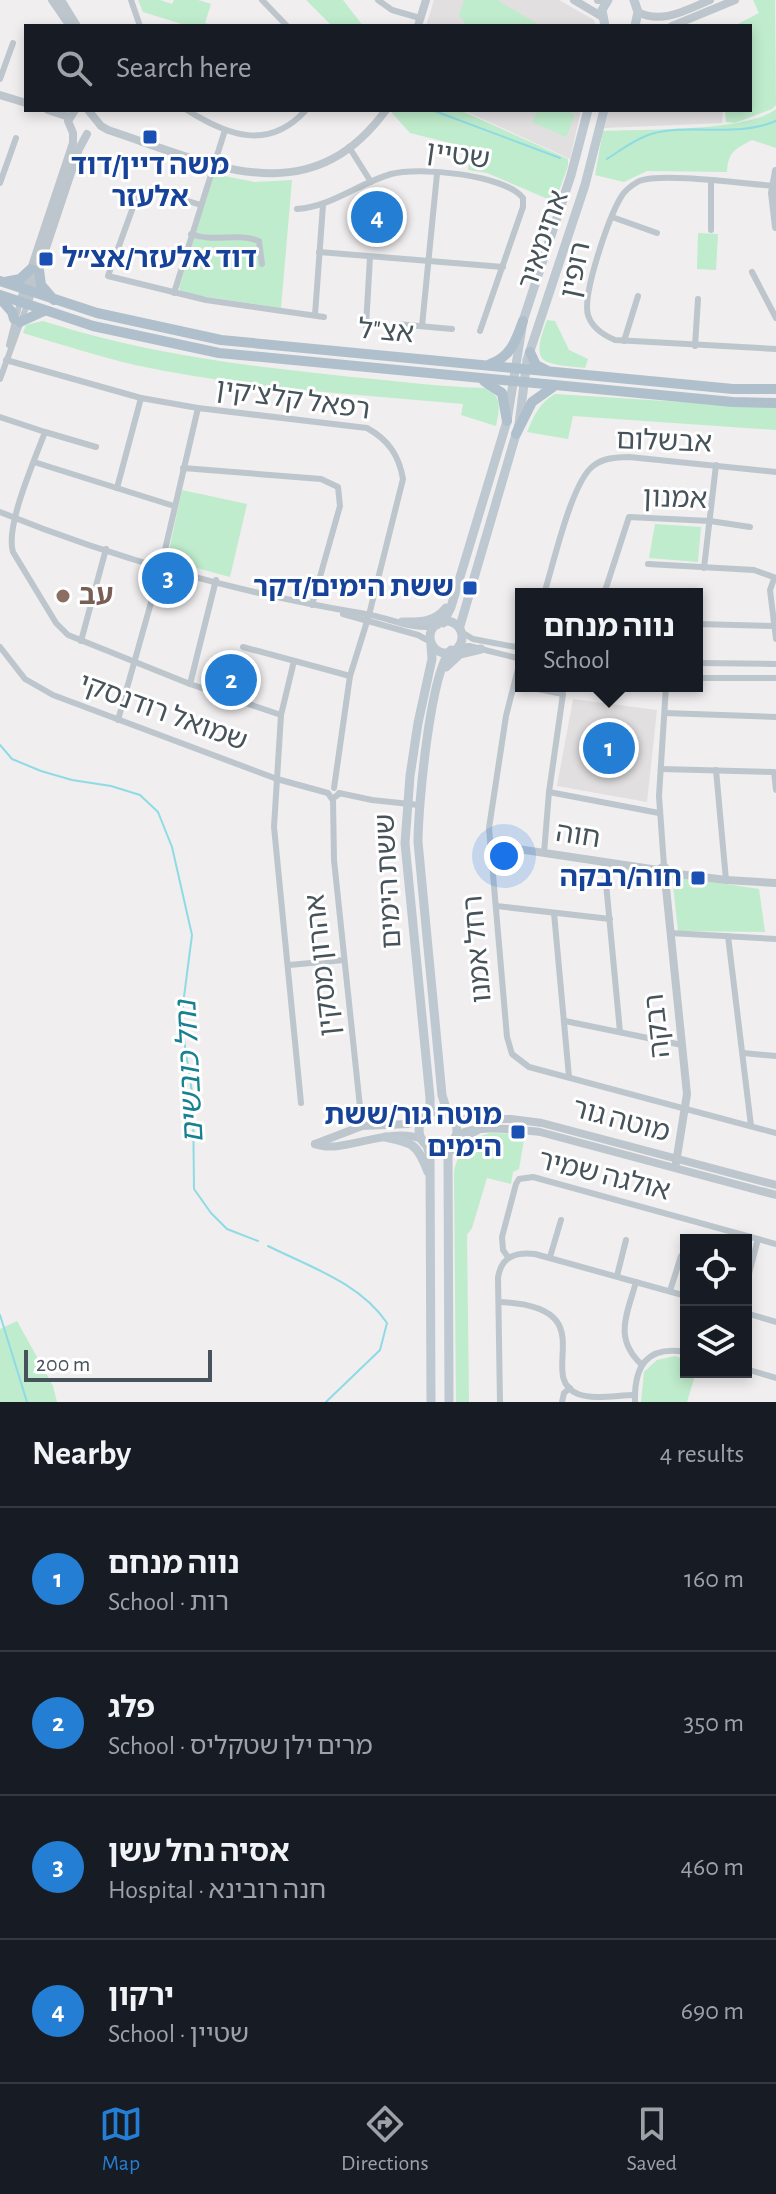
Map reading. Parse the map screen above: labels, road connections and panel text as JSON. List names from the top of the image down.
{
  "streets": {
    "main road": ["אחימאיר", "אצ\"ל", "ששת הימים"],
    "street": [
      "שטיין",
      "רופין",
      "רפאל קלצ'קין",
      "אבשלום",
      "אמנון",
      "שמואל רודנסקי",
      "חוה",
      "רחל אמנו",
      "אהרון מסקין",
      "רבקה",
      "מוטה גור",
      "אולגה שמיר"
    ]
  },
  "crossings": [
    ["אחימאיר", "אצ\"ל"],
    ["רפאל קלצ'קין", "אהרון מסקין"],
    ["שמואל רודנסקי", "ששת הימים"],
    ["שמואל רודנסקי", "אהרון מסקין"],
    ["חוה", "רחל אמנו"],
    ["חוה", "רבקה"],
    ["ששת הימים", "מוטה גור"],
    ["רחל אמנו", "רבקה"],
    ["רבקה", "מוטה גור"]
  ],
  "water": ["נחל כובשים"],
  "places": {
    "transit": [
      "משה דיין/דוד אלעזר",
      "דוד אלעזר/אצ״ל",
      "ששת הימים/דקר",
      "חוה/רבקה",
      "מוטה גור/ששת הימים"
    ],
    "other": ["עב"]
  },
  "scale_bar": "200 m",
  "page": {
    "search": "Search here",
    "pins": [
      "4",
      "3",
      "2",
      "1"
    ],
    "popup": ["נווה מנחם", "School"],
    "scale": "200 m",
    "heading": ["Nearby", "4 results"],
    "list": [
      {
        "mark": "1",
        "name": "נווה מנחם",
        "note": "School · רות",
        "value": "160 m"
      },
      {
        "mark": "2",
        "name": "פלג",
        "note": "School · מרים ילן שטקליס",
        "value": "350 m"
      },
      {
        "mark": "3",
        "name": "אסיה נחל עשן",
        "note": "Hospital · חנה רובינא",
        "value": "460 m"
      },
      {
        "mark": "4",
        "name": "ירקון",
        "note": "School · שטיין",
        "value": "690 m"
      }
    ],
    "nav": ["Map", "Directions", "Saved"]
  }
}
